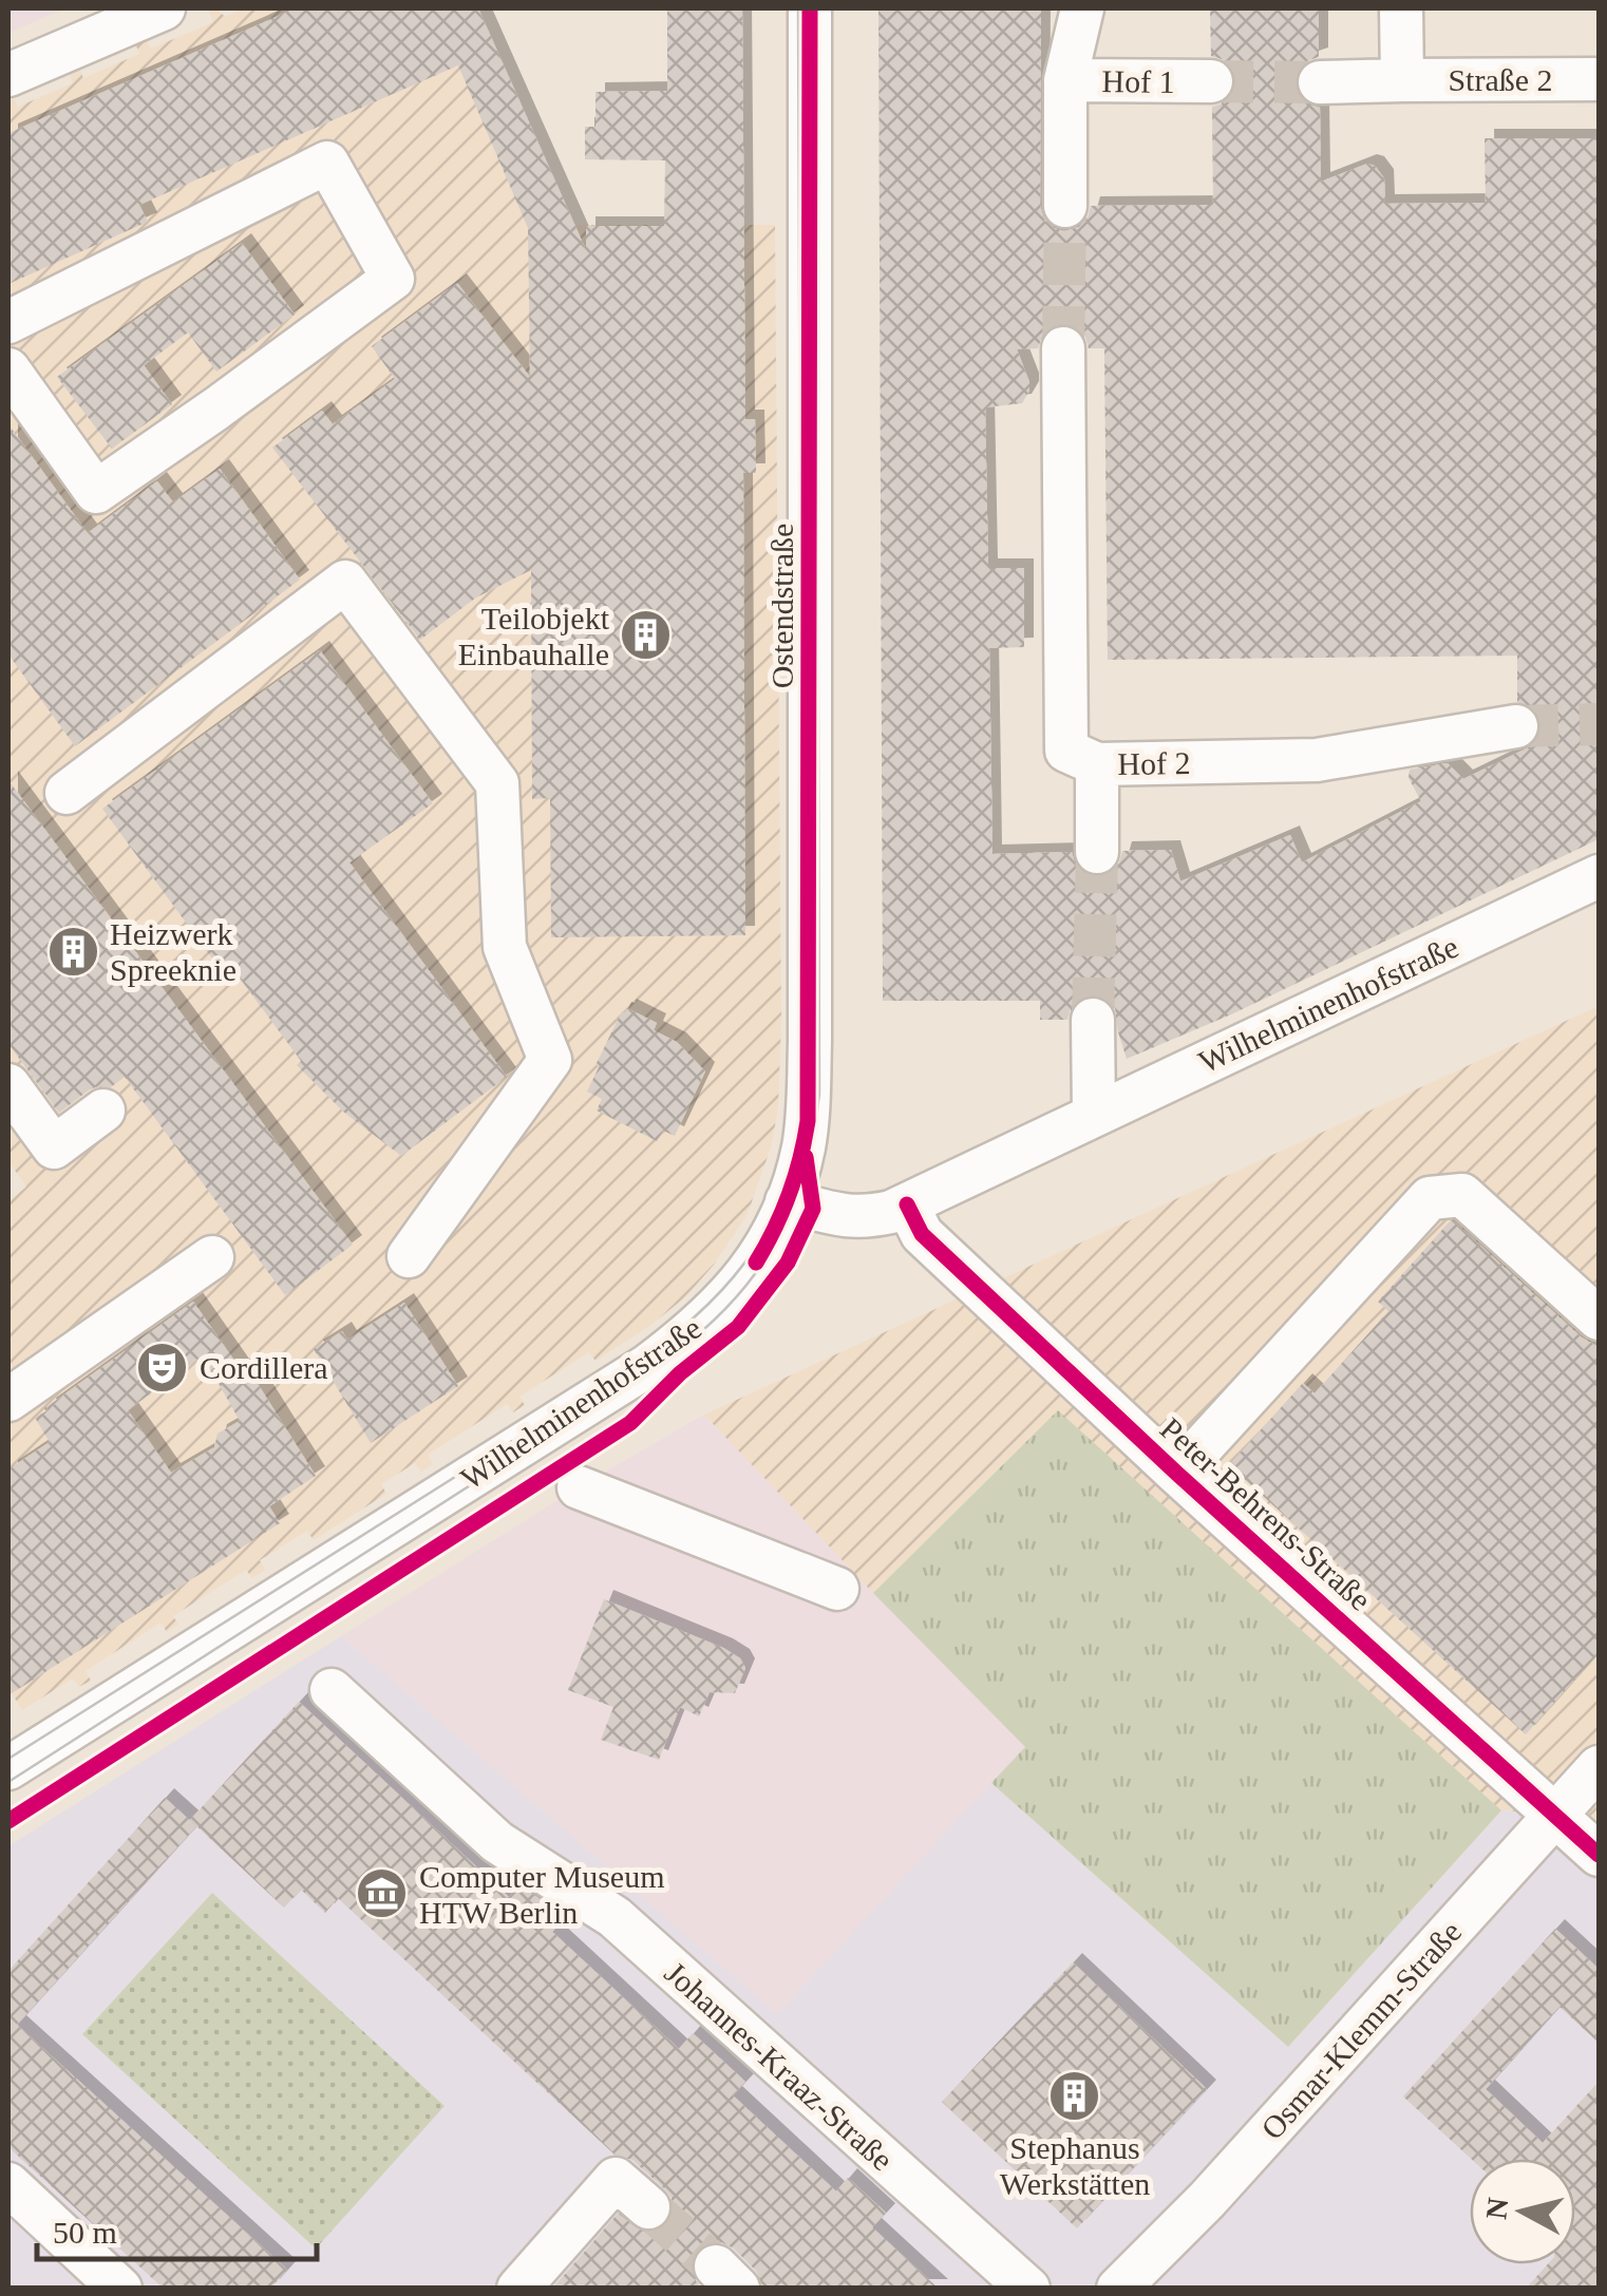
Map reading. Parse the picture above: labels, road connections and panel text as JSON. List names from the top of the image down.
{
  "streets": {
    "street": [
      "Straße 2",
      "Hof 1",
      "Ostendstraße",
      "Hof 2",
      "Wilhelminenhofstraße",
      "Peter-Behrens-Straße",
      "Osmar-Klemm-Straße",
      "Johannes-Kraaz-Straße"
    ]
  },
  "crossings": [
    ["Ostendstraße", "Wilhelminenhofstraße"],
    ["Wilhelminenhofstraße", "Peter-Behrens-Straße"],
    ["Peter-Behrens-Straße", "Osmar-Klemm-Straße"]
  ],
  "places": {
    "building": ["Teilobjekt Einbauhalle", "Heizwerk Spreeknie", "Stephanus Werkstätten"],
    "theatre": ["Cordillera"],
    "museum": ["Computer Museum HTW Berlin"]
  },
  "scale_bar": "50 m",
  "north": "left"
}
